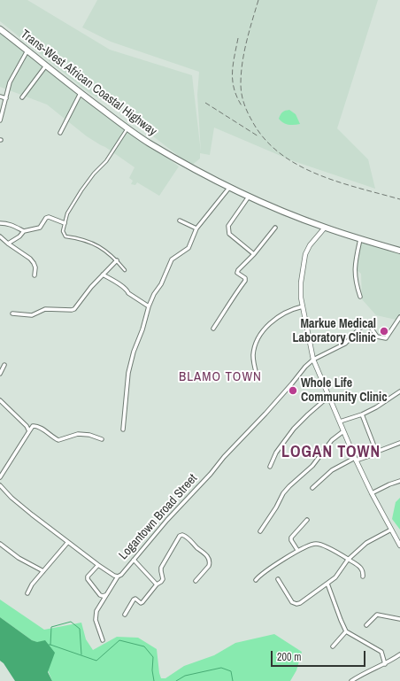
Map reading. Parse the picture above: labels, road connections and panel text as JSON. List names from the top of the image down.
{
  "streets": {
    "highway": ["Trans-West African Coastal Highway"],
    "street": ["Logantown Broad Street"]
  },
  "districts": ["BLAMO TOWN", "LOGAN TOWN"],
  "places": ["Markue Medical Laboratory Clinic", "Whole Life Community Clinic"],
  "scale_bar": "200 m"
}
